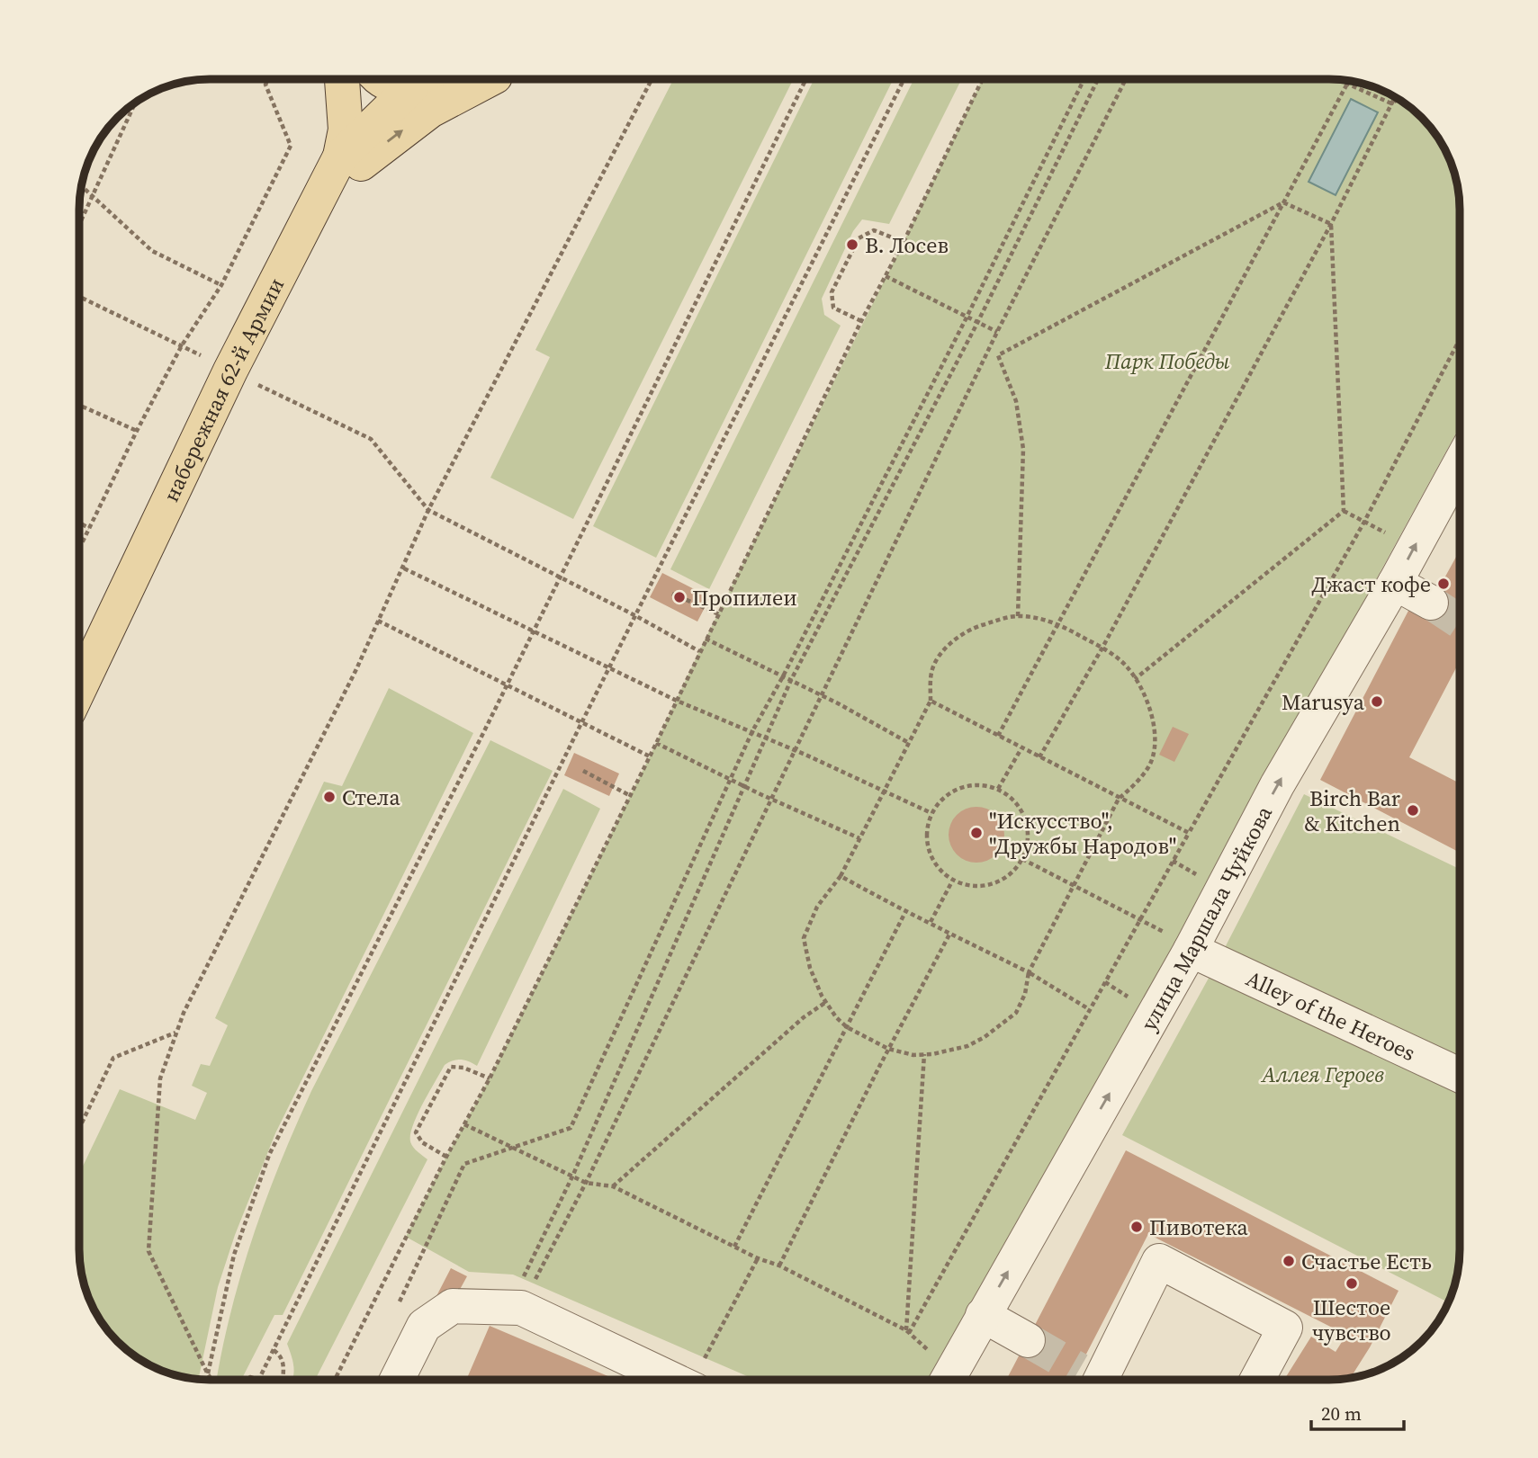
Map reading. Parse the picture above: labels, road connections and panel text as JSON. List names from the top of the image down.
{
  "streets": {
    "main road": ["набережная 62-й Армии"],
    "street": ["улица Маршала Чуйкова", "Alley of the Heroes"]
  },
  "crossings": [
    ["улица Маршала Чуйкова", "Alley of the Heroes"]
  ],
  "one_way": ["улица Маршала Чуйкова"],
  "parks": ["Парк Победы", "Аллея Героев"],
  "places": [
    "В. Лосев",
    "Джаст кофе",
    "Пропилеи",
    "Marusya",
    "Стела",
    "Birch Bar & Kitchen",
    "\"Искусство\", \"Дружбы Народов\"",
    "Пивотека",
    "Счастье Есть",
    "Шестое чувство"
  ],
  "scale_bar": "20 m"
}
